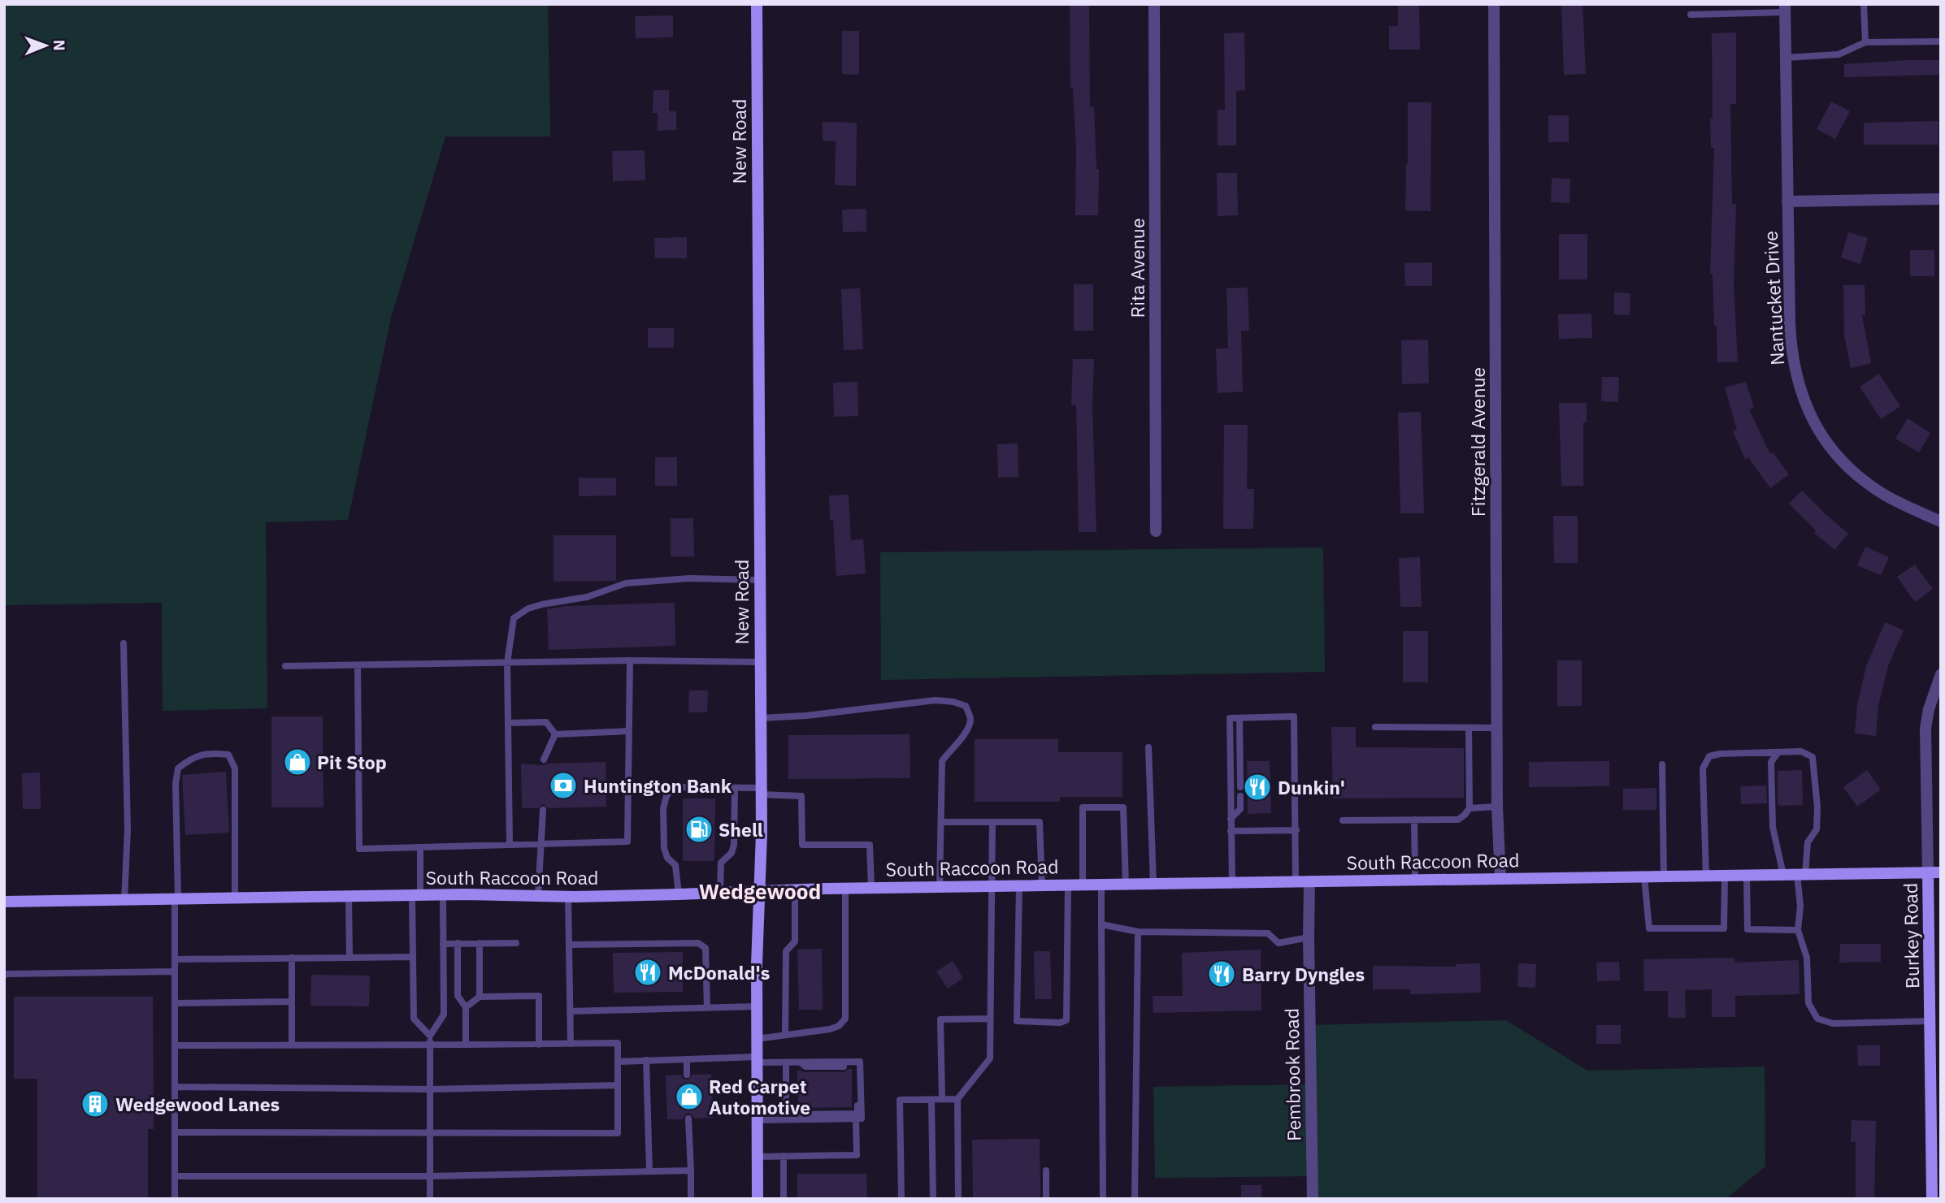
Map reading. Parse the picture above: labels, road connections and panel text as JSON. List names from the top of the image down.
{
  "streets": {
    "street": [
      "New Road",
      "Rita Avenue",
      "Nantucket Drive",
      "Fitzgerald Avenue",
      "South Raccoon Road",
      "Burkey Road",
      "Pembrook Road"
    ]
  },
  "crossings": [
    ["New Road", "South Raccoon Road"],
    ["Fitzgerald Avenue", "South Raccoon Road"],
    ["South Raccoon Road", "Burkey Road"],
    ["South Raccoon Road", "Pembrook Road"]
  ],
  "districts": ["Wedgewood"],
  "places": {
    "shop": ["Pit Stop", "Red Carpet Automotive"],
    "bank": ["Huntington Bank"],
    "restaurant": ["Dunkin'", "McDonald's", "Barry Dyngles"],
    "fuel station": ["Shell"],
    "building": ["Wedgewood Lanes"]
  },
  "north": "right"
}
